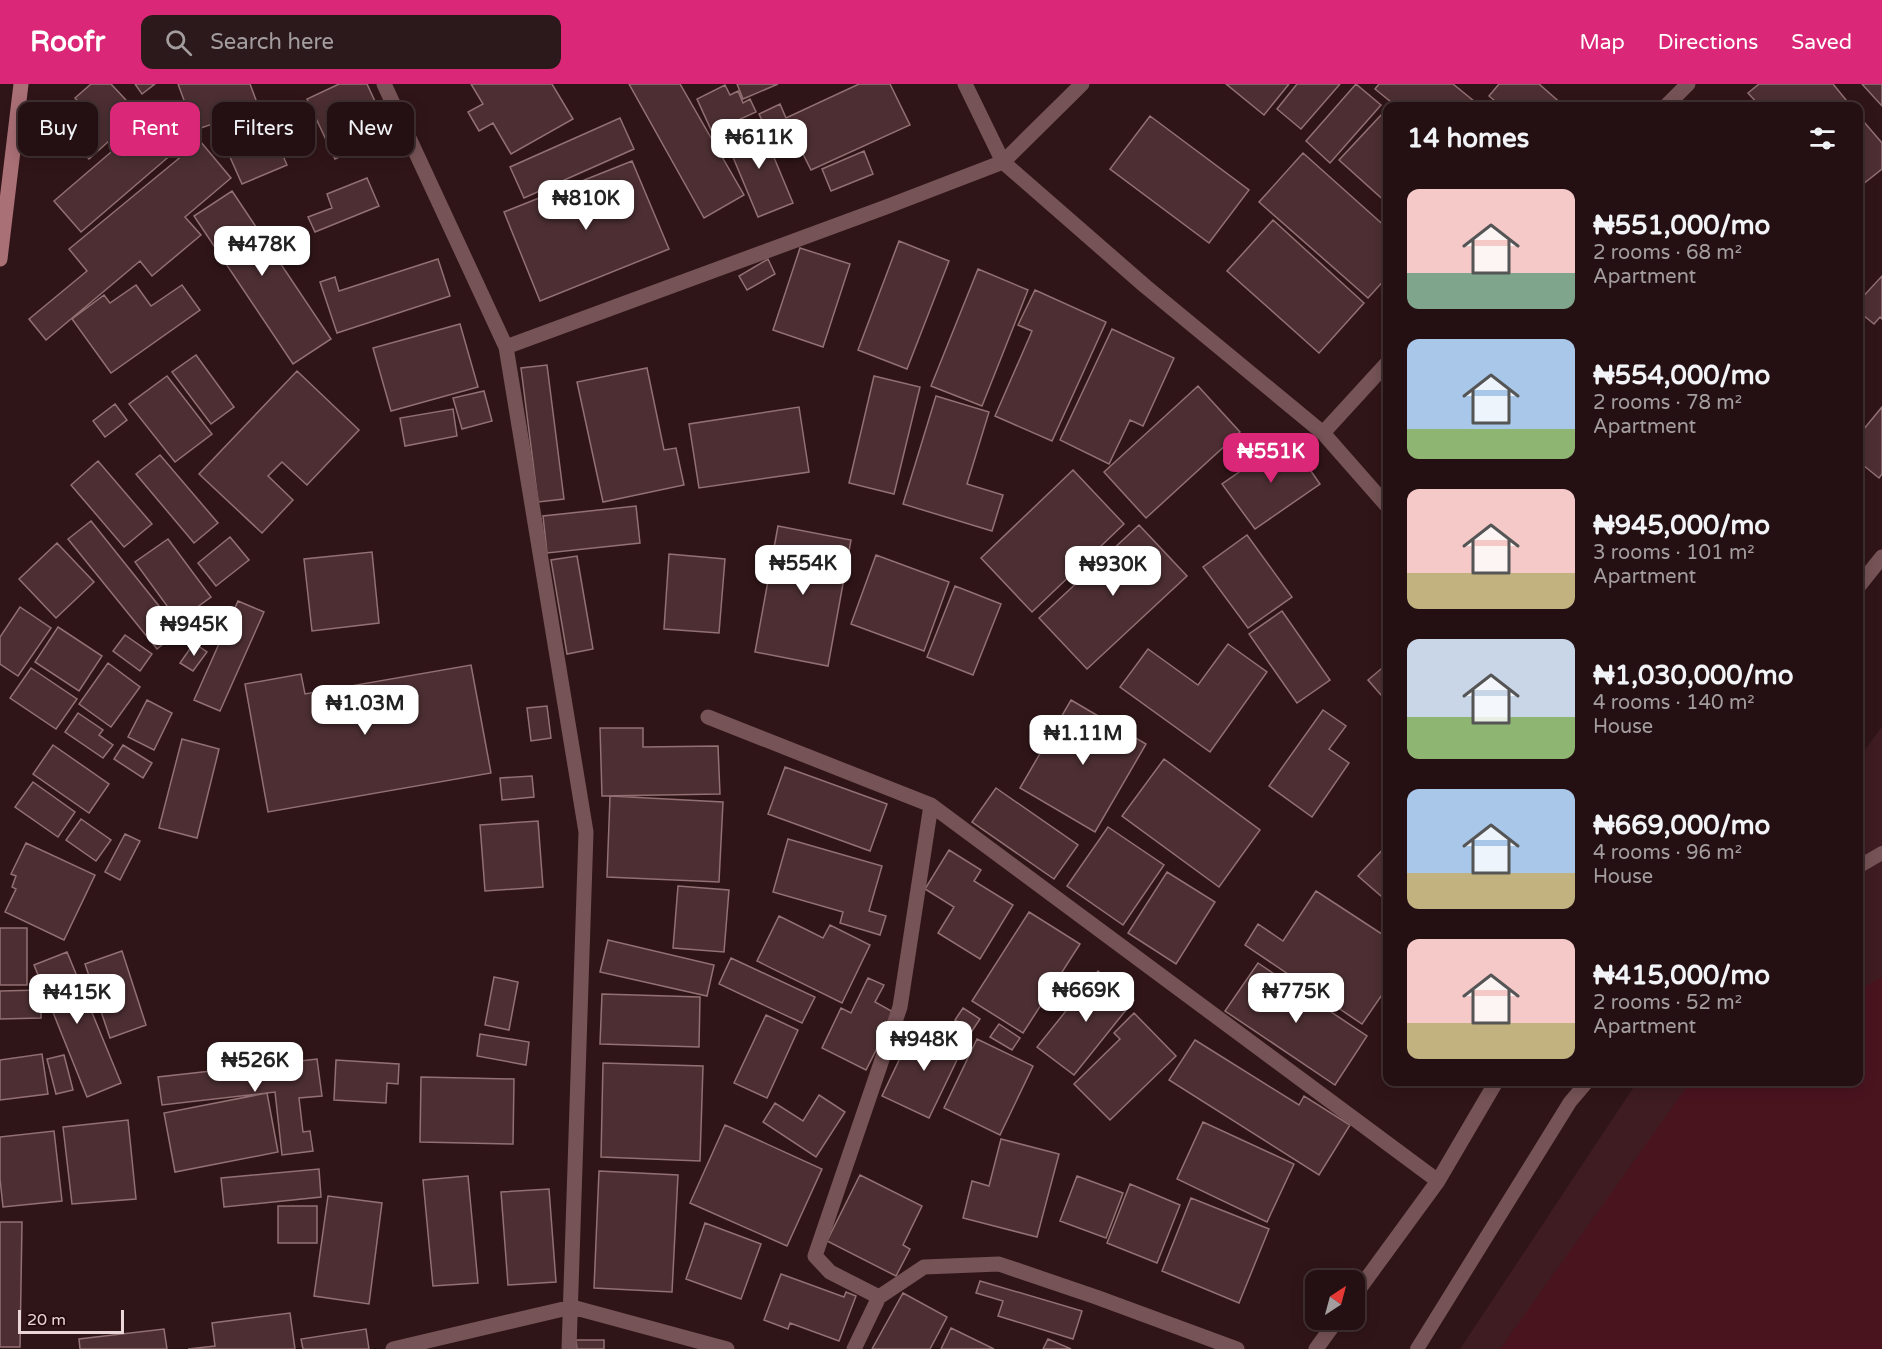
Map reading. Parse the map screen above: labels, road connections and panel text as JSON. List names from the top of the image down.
{
  "scale_bar": "20 m",
  "north": "top right",
  "page": {
    "header": "Roofr",
    "search": "Search here",
    "nav": ["Map", "Directions", "Saved"],
    "chip": [
      "Buy",
      "Rent",
      "Filters",
      "New"
    ],
    "heading": "14 homes",
    "price": [
      "₦611K",
      "₦810K",
      "₦478K",
      "₦551K",
      "₦554K",
      "₦930K",
      "₦945K",
      "₦1.03M",
      "₦1.11M",
      "₦669K",
      "₦775K",
      "₦415K",
      "₦948K",
      "₦526K"
    ],
    "list": [
      {
        "name": "₦551,000/mo",
        "note": "2 rooms · 68 m² · Apartment"
      },
      {
        "name": "₦554,000/mo",
        "note": "2 rooms · 78 m² · Apartment"
      },
      {
        "name": "₦945,000/mo",
        "note": "3 rooms · 101 m² · Apartment"
      },
      {
        "name": "₦1,030,000/mo",
        "note": "4 rooms · 140 m² · House"
      },
      {
        "name": "₦669,000/mo",
        "note": "4 rooms · 96 m² · House"
      },
      {
        "name": "₦415,000/mo",
        "note": "2 rooms · 52 m² · Apartment"
      }
    ],
    "scale": "20 m"
  }
}
